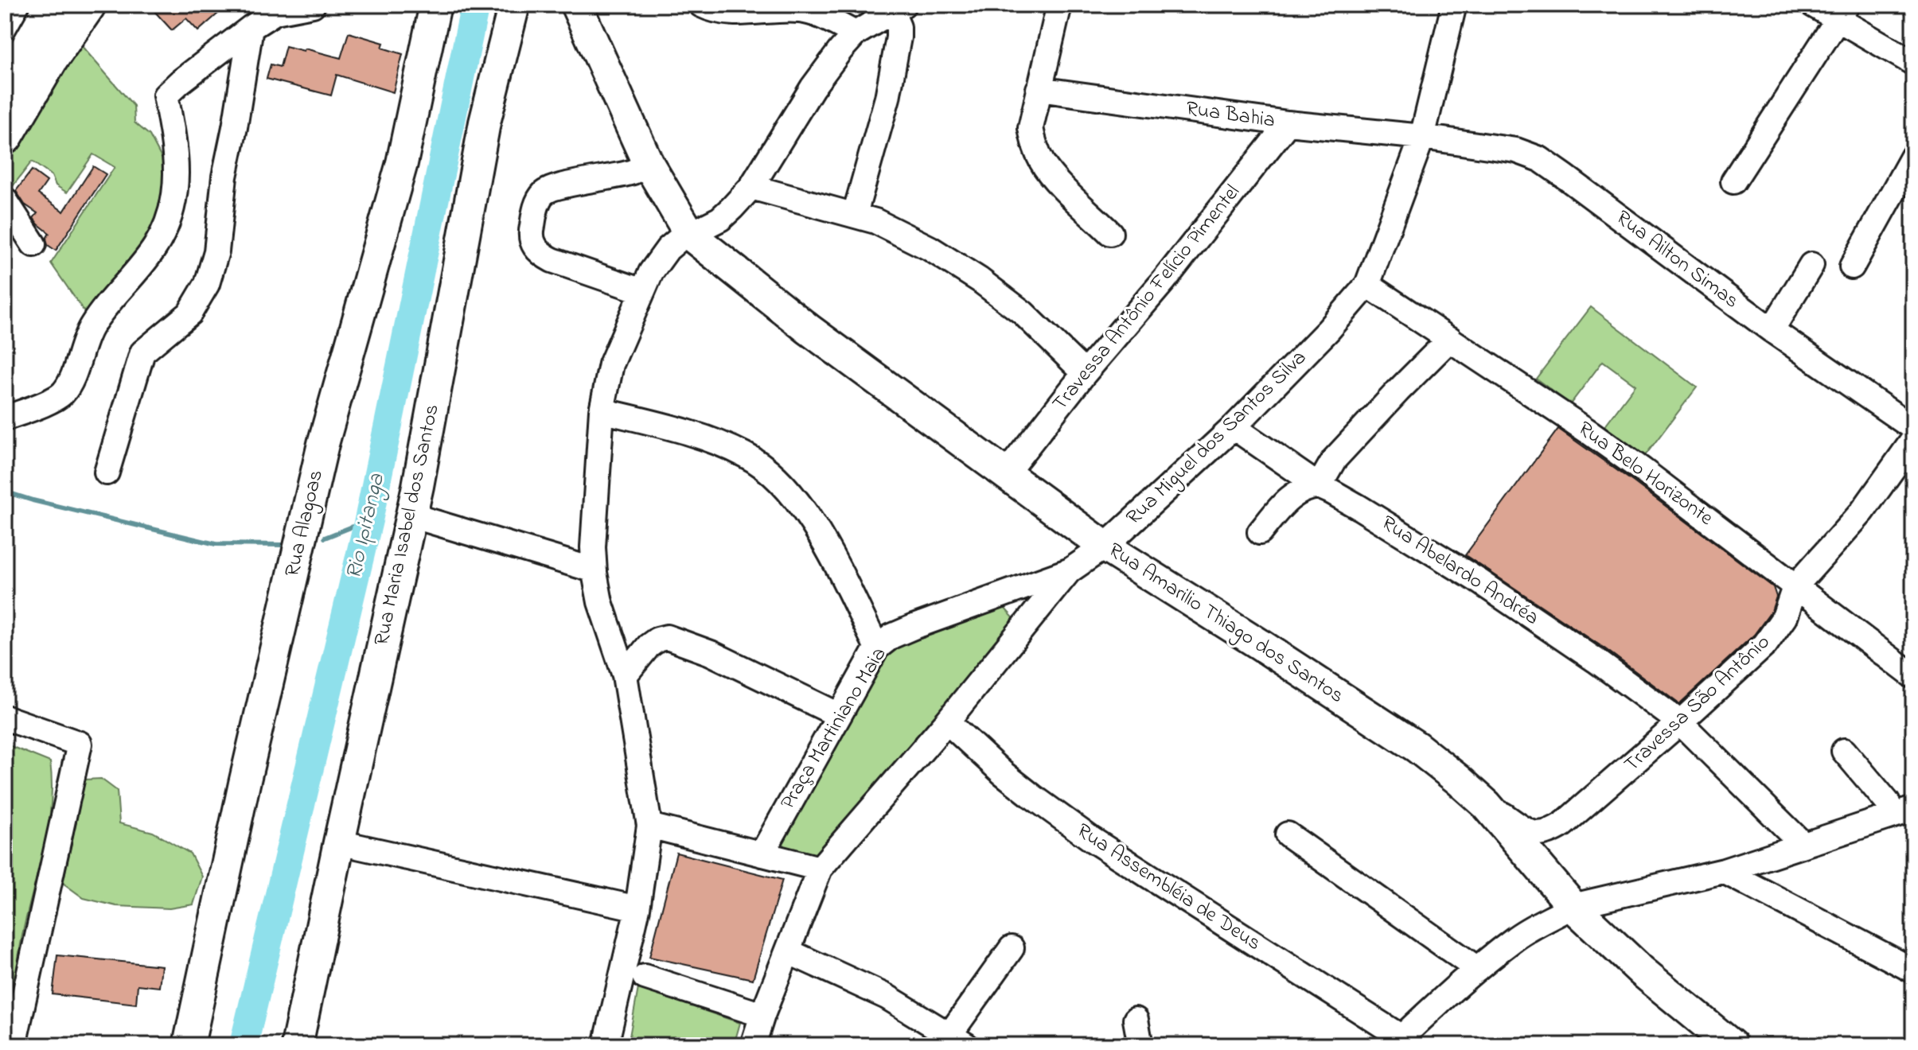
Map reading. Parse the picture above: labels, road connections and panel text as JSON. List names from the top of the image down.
{
  "streets": {
    "main road": ["Rua Alagoas", "Rua Maria Isabel dos Santos", "Rua Amarilio Thiago dos Santos"],
    "street": [
      "Rua Bahia",
      "Rua Ailton Simas",
      "Travessa Antônio Felício Pimentel",
      "Rua Miguel dos Santos Silva",
      "Rua Belo Horizonte",
      "Rua Abelardo Andréa",
      "Travessa São Antônio",
      "Praça Martiniano Maia",
      "Rua Assembléia de Deus"
    ]
  },
  "crossings": [
    ["Rua Bahia", "Rua Ailton Simas"],
    ["Rua Bahia", "Travessa Antônio Felício Pimentel"],
    ["Rua Bahia", "Rua Miguel dos Santos Silva"],
    ["Rua Ailton Simas", "Rua Miguel dos Santos Silva"],
    ["Travessa Antônio Felício Pimentel", "Rua Amarilio Thiago dos Santos"],
    ["Rua Miguel dos Santos Silva", "Rua Belo Horizonte"],
    ["Rua Miguel dos Santos Silva", "Rua Abelardo Andréa"],
    ["Rua Miguel dos Santos Silva", "Rua Amarilio Thiago dos Santos"],
    ["Rua Miguel dos Santos Silva", "Praça Martiniano Maia"],
    ["Rua Miguel dos Santos Silva", "Rua Assembléia de Deus"],
    ["Rua Belo Horizonte", "Travessa São Antônio"],
    ["Rua Abelardo Andréa", "Travessa São Antônio"],
    ["Rua Amarilio Thiago dos Santos", "Travessa São Antônio"]
  ],
  "water": ["Rio Ipitanga"]
}
